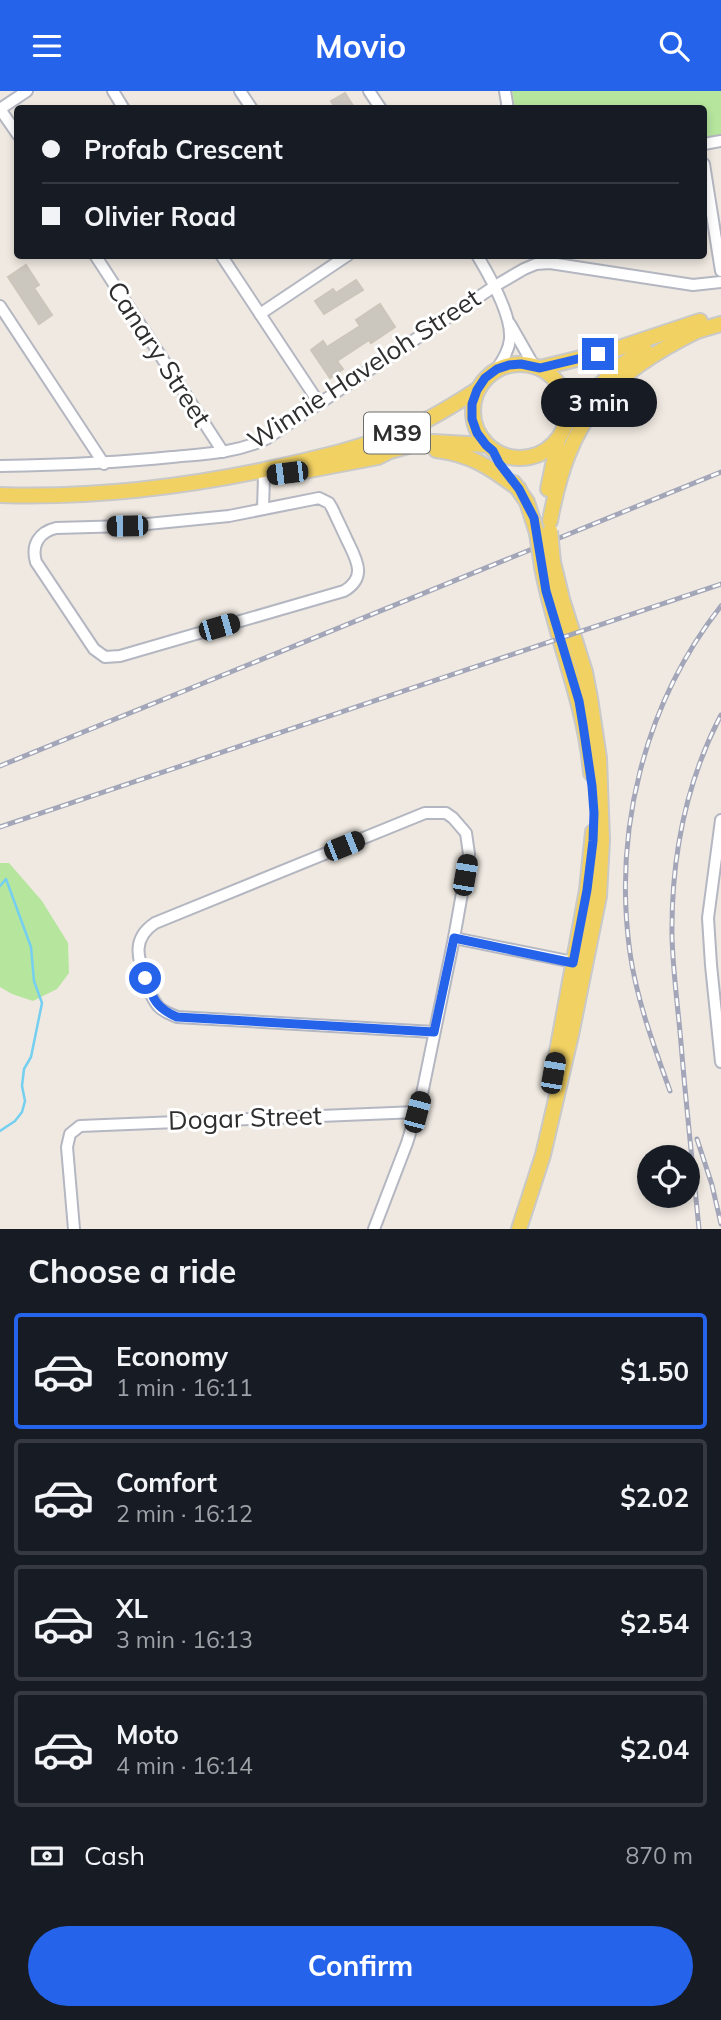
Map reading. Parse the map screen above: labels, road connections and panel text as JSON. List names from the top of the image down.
{
  "streets": {
    "main road": ["M39"],
    "street": ["Canary Street", "Winnie Haveloh Street", "Dogar Street"]
  },
  "crossings": [
    ["Canary Street", "Winnie Haveloh Street"]
  ],
  "page": {
    "header": "Movio",
    "banner": ["Profab Crescent", "Olivier Road"],
    "bubble": "3 min",
    "heading": "Choose a ride",
    "list": [
      {
        "name": "Economy",
        "note": "1 min · 16:11",
        "value": "$1.50"
      },
      {
        "name": "Comfort",
        "note": "2 min · 16:12",
        "value": "$2.02"
      },
      {
        "name": "XL",
        "note": "3 min · 16:13",
        "value": "$2.54"
      },
      {
        "name": "Moto",
        "note": "4 min · 16:14",
        "value": "$2.04"
      }
    ],
    "pay": ["Cash", "870 m"],
    "buttons": "Confirm"
  }
}
